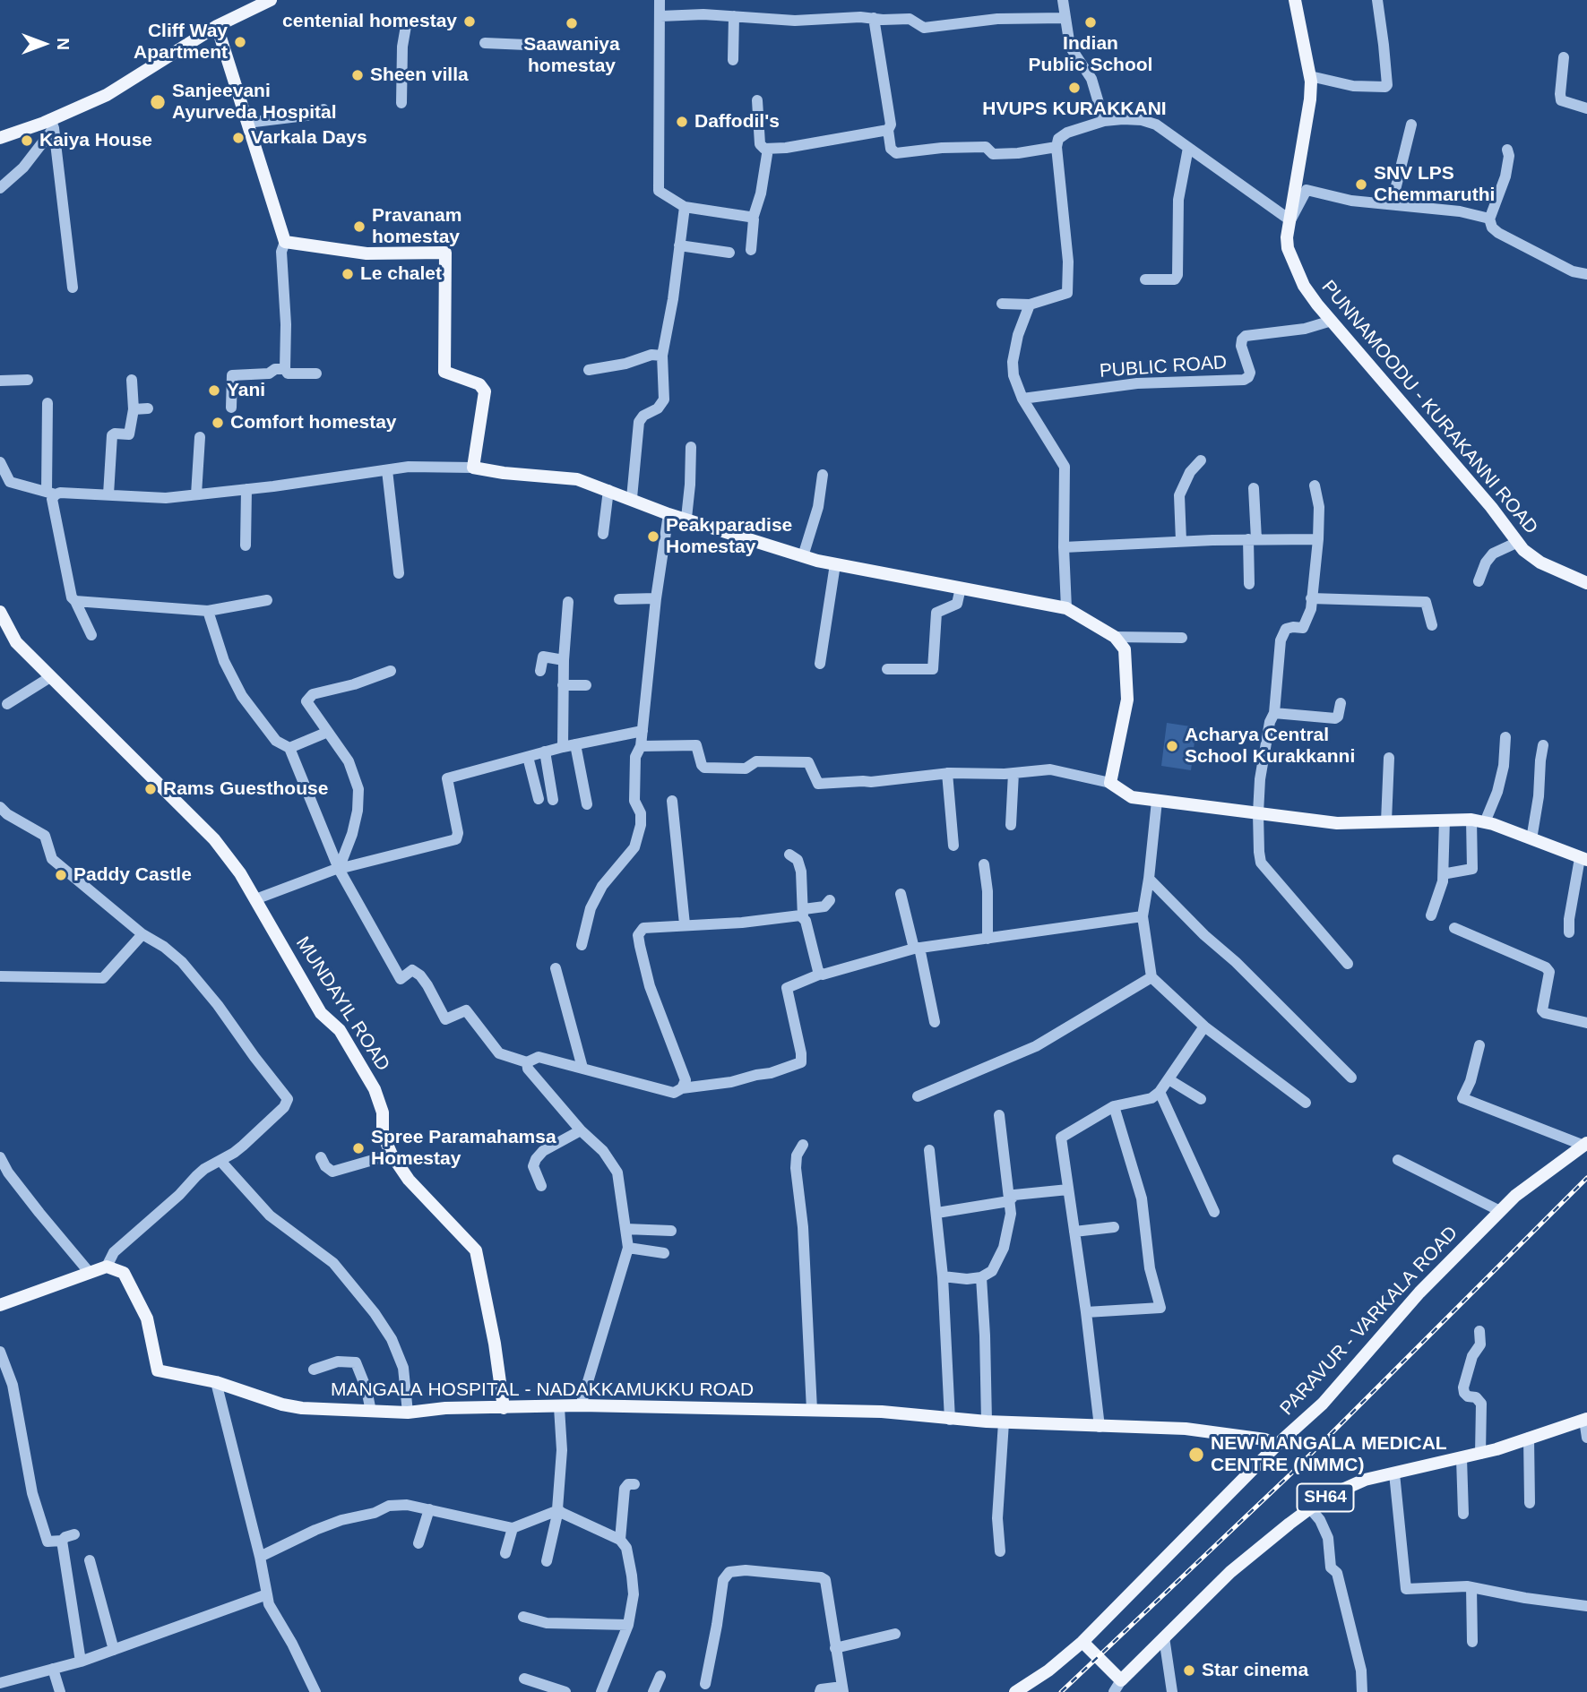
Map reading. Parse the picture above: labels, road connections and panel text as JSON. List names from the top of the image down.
{
  "streets": {
    "main road": [
      "PUNNAMOODU - KURAKANNI ROAD",
      "MUNDAYIL ROAD",
      "PARAVUR - VARKALA ROAD",
      "MANGALA HOSPITAL - NADAKKAMUKKU ROAD",
      "SH64"
    ],
    "street": ["PUBLIC ROAD"]
  },
  "crossings": [
    ["PUBLIC ROAD", "PUNNAMOODU - KURAKANNI ROAD"],
    ["MUNDAYIL ROAD", "MANGALA HOSPITAL - NADAKKAMUKKU ROAD"],
    ["PARAVUR - VARKALA ROAD", "MANGALA HOSPITAL - NADAKKAMUKKU ROAD"]
  ],
  "places": [
    "centenial homestay",
    "Indian Public School",
    "Saawaniya homestay",
    "Cliff Way Apartment",
    "Sheen villa",
    "HVUPS KURAKKANI",
    "Sanjeevani Ayurveda Hospital",
    "Daffodil's",
    "Varkala Days",
    "Kaiya House",
    "SNV LPS Chemmaruthi",
    "Pravanam homestay",
    "Le chalet",
    "Yani",
    "Comfort homestay",
    "Peak paradise Homestay",
    "Acharya Central School Kurakkanni",
    "Rams Guesthouse",
    "Paddy Castle",
    "Spree Paramahamsa Homestay",
    "NEW MANGALA MEDICAL CENTRE (NMMC)",
    "Star cinema"
  ],
  "north": "right"
}
